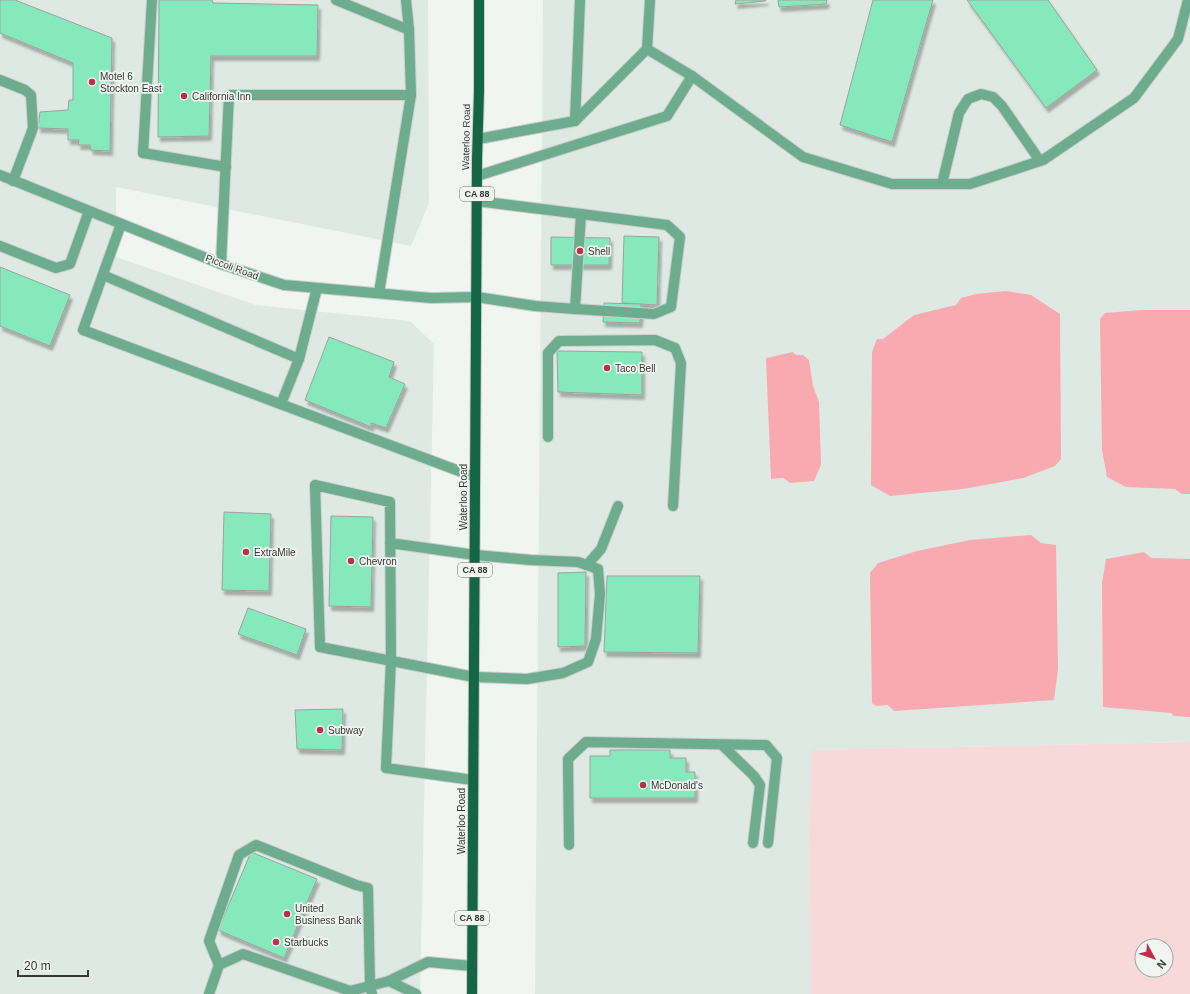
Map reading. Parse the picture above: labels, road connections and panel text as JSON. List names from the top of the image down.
{
  "streets": {
    "main road": ["Waterloo Road", "CA 88"],
    "street": ["Piccoli Road"]
  },
  "crossings": [
    ["Waterloo Road", "Piccoli Road"]
  ],
  "places": [
    "Motel 6 Stockton East",
    "California Inn",
    "Shell",
    "Taco Bell",
    "ExtraMile",
    "Chevron",
    "Subway",
    "McDonald's",
    "United Business Bank",
    "Starbucks"
  ],
  "scale_bar": "20 m",
  "north": "bottom right"
}
